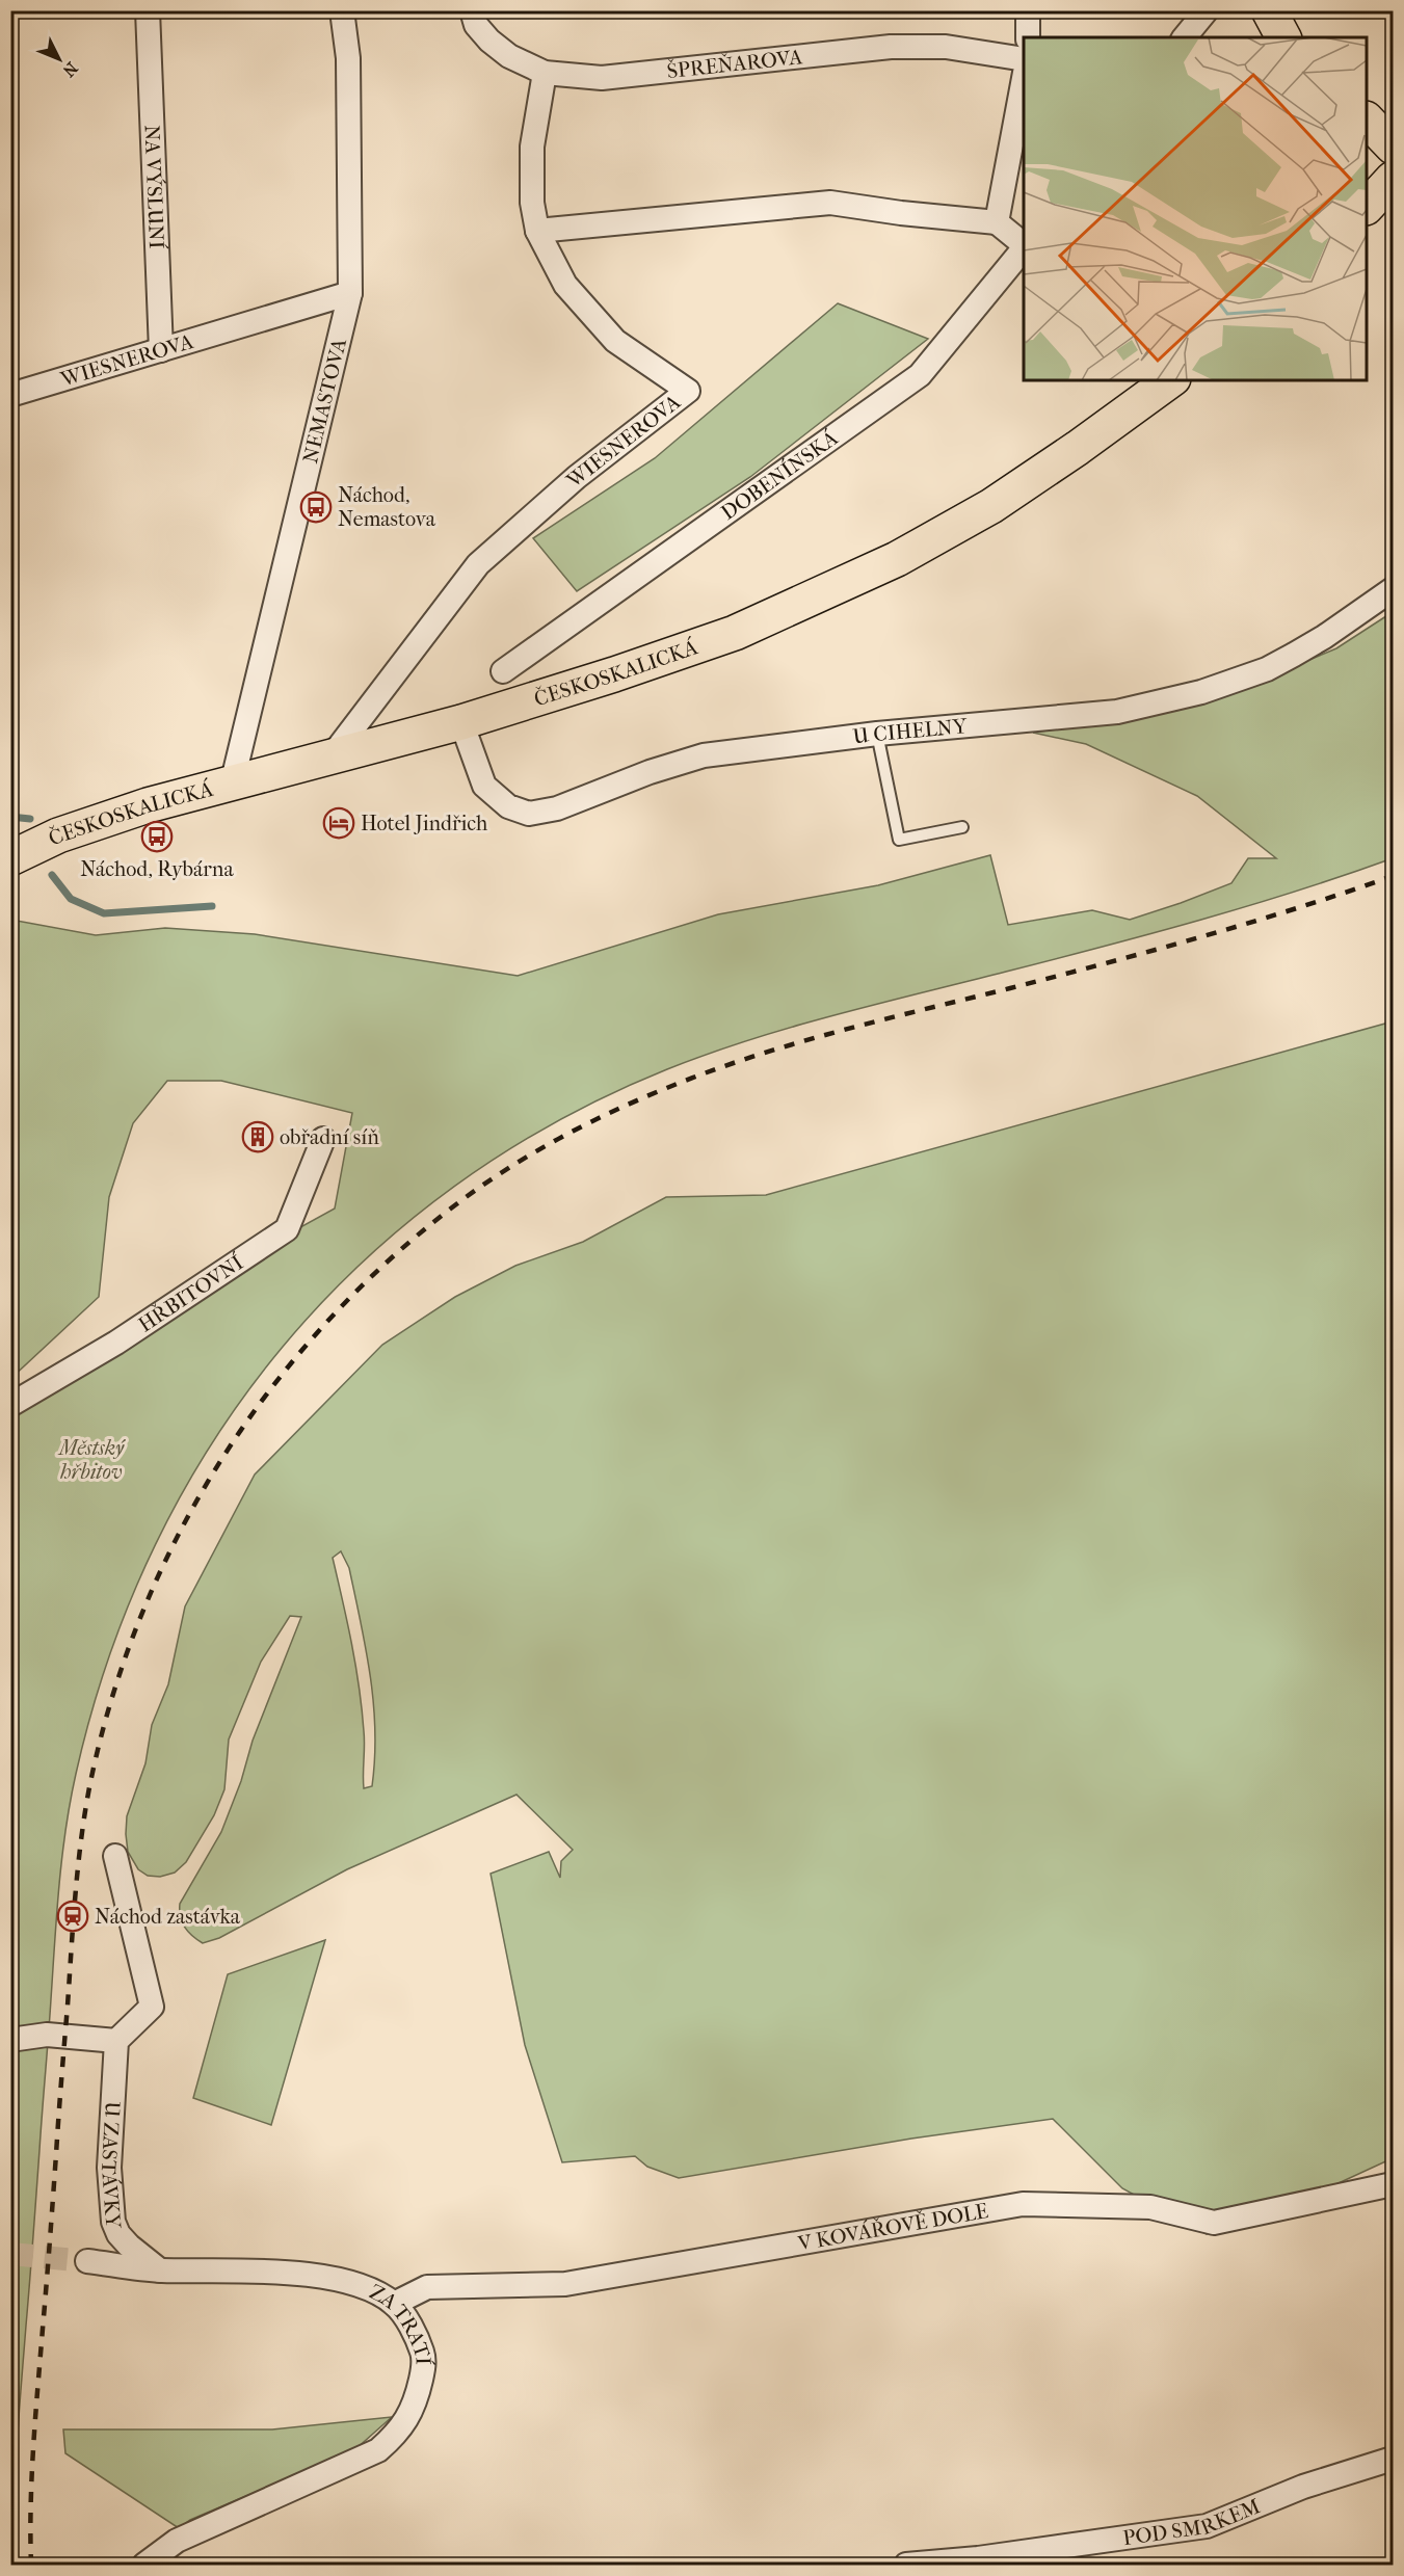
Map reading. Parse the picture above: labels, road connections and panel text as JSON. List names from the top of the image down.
{
  "streets": {
    "main road": ["ČESKOSKALICKÁ"],
    "street": [
      "ŠPREŇAROVA",
      "NA VÝSLUNÍ",
      "WIESNEROVA",
      "NEMASTOVA",
      "DOBENÍNSKÁ",
      "U CIHELNY",
      "HŘBITOVNÍ",
      "U ZASTÁVKY",
      "V KOVÁŘOVĚ DOLE",
      "ZA TRATÍ",
      "POD SMRKEM"
    ]
  },
  "crossings": [
    ["NA VÝSLUNÍ", "WIESNEROVA"],
    ["WIESNEROVA", "NEMASTOVA"],
    ["WIESNEROVA", "ČESKOSKALICKÁ"],
    ["NEMASTOVA", "ČESKOSKALICKÁ"],
    ["ČESKOSKALICKÁ", "U CIHELNY"],
    ["U ZASTÁVKY", "ZA TRATÍ"],
    ["V KOVÁŘOVĚ DOLE", "ZA TRATÍ"]
  ],
  "parks": ["Městský hřbitov"],
  "places": {
    "bus stop": ["Náchod, Nemastova", "Náchod, Rybárna"],
    "hotel": ["Hotel Jindřich"],
    "building": ["obřadní síň"],
    "station": ["Náchod zastávka"]
  },
  "north": "bottom right"
}
